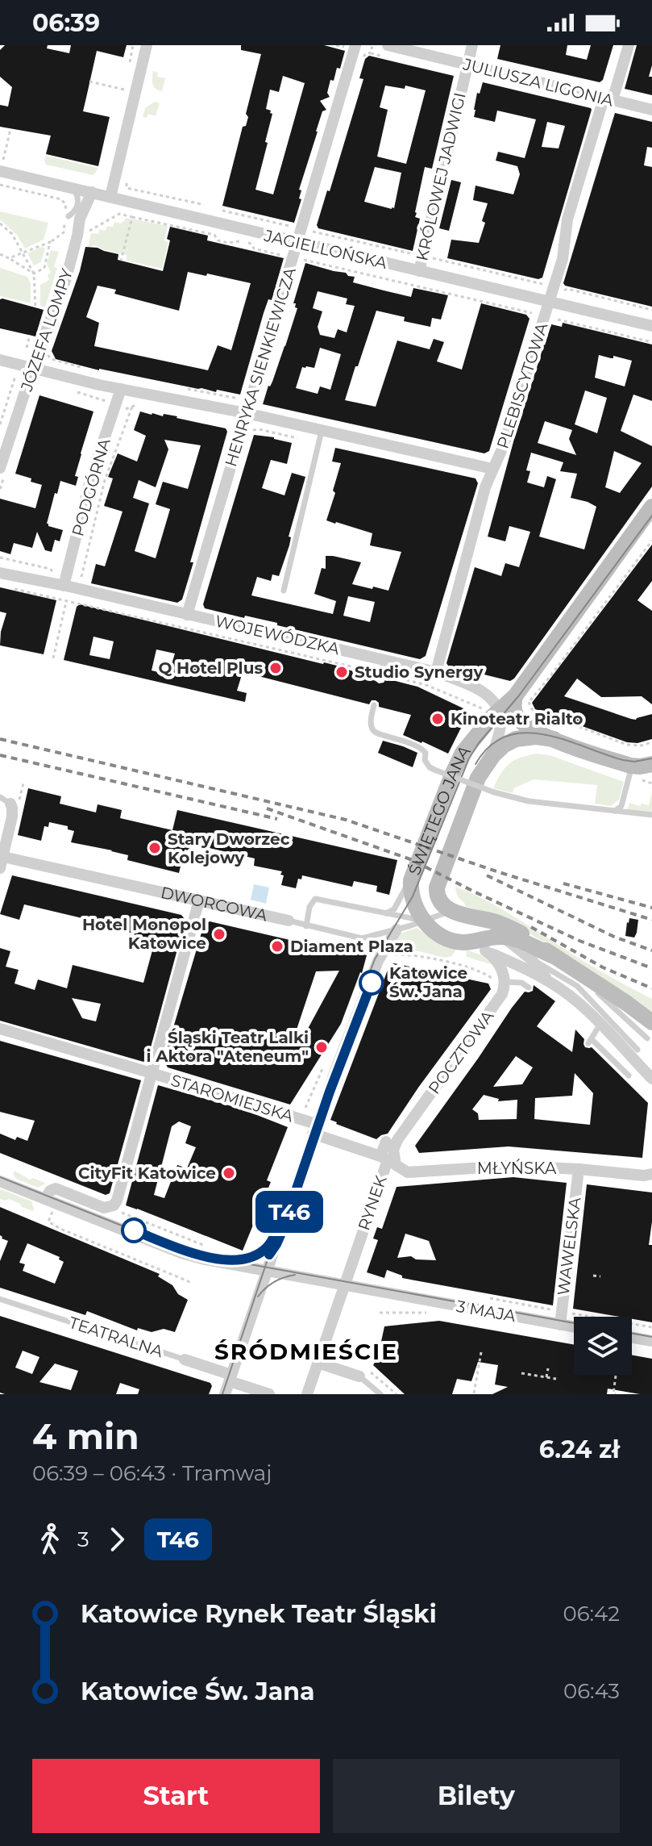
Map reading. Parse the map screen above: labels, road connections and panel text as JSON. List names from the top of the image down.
{
  "streets": {
    "street": [
      "JULIUSZA LIGONIA",
      "KRÓLOWEJ JADWIGI",
      "JAGIELLOŃSKA",
      "JÓZEFA LOMPY",
      "HENRYKA SIENKIEWICZA",
      "PLEBISCYTOWA",
      "PODGÓRNA",
      "WOJEWÓDZKA",
      "ŚWIĘTEGO JANA",
      "DWORCOWA",
      "POCZTOWA",
      "STAROMIEJSKA",
      "MŁYŃSKA",
      "RYNEK",
      "WAWELSKA",
      "3 MAJA",
      "TEATRALNA"
    ]
  },
  "crossings": [
    ["JULIUSZA LIGONIA", "KRÓLOWEJ JADWIGI"],
    ["JULIUSZA LIGONIA", "PLEBISCYTOWA"],
    ["KRÓLOWEJ JADWIGI", "JAGIELLOŃSKA"],
    ["JAGIELLOŃSKA", "JÓZEFA LOMPY"],
    ["JAGIELLOŃSKA", "HENRYKA SIENKIEWICZA"],
    ["JAGIELLOŃSKA", "PLEBISCYTOWA"],
    ["HENRYKA SIENKIEWICZA", "WOJEWÓDZKA"],
    ["PLEBISCYTOWA", "WOJEWÓDZKA"],
    ["PODGÓRNA", "WOJEWÓDZKA"],
    ["WOJEWÓDZKA", "ŚWIĘTEGO JANA"],
    ["ŚWIĘTEGO JANA", "DWORCOWA"],
    ["POCZTOWA", "MŁYŃSKA"],
    ["POCZTOWA", "RYNEK"],
    ["STAROMIEJSKA", "RYNEK"],
    ["MŁYŃSKA", "RYNEK"],
    ["MŁYŃSKA", "WAWELSKA"],
    ["RYNEK", "3 MAJA"],
    ["WAWELSKA", "3 MAJA"]
  ],
  "districts": ["ŚRÓDMIEŚCIE"],
  "places": [
    "Q Hotel Plus",
    "Studio Synergy",
    "Kinoteatr Rialto",
    "Stary Dworzec Kolejowy",
    "Hotel Monopol Katowice",
    "Diament Plaza",
    "Katowice Św. Jana",
    "Śląski Teatr Lalki i Aktora \"Ateneum\"",
    "CityFit Katowice"
  ],
  "lines": ["tram line T46"],
  "page": {
    "status": "06:39",
    "on_map": "T46",
    "heading": ["4 min", "06:39 – 06:43 · Tramwaj", "6.24 zł"],
    "legs": ["3", "T46"],
    "list": [
      {
        "name": "Katowice Rynek Teatr Śląski",
        "value": "06:42"
      },
      {
        "name": "Katowice Św. Jana",
        "value": "06:43"
      }
    ],
    "buttons": ["Start", "Bilety"]
  }
}
